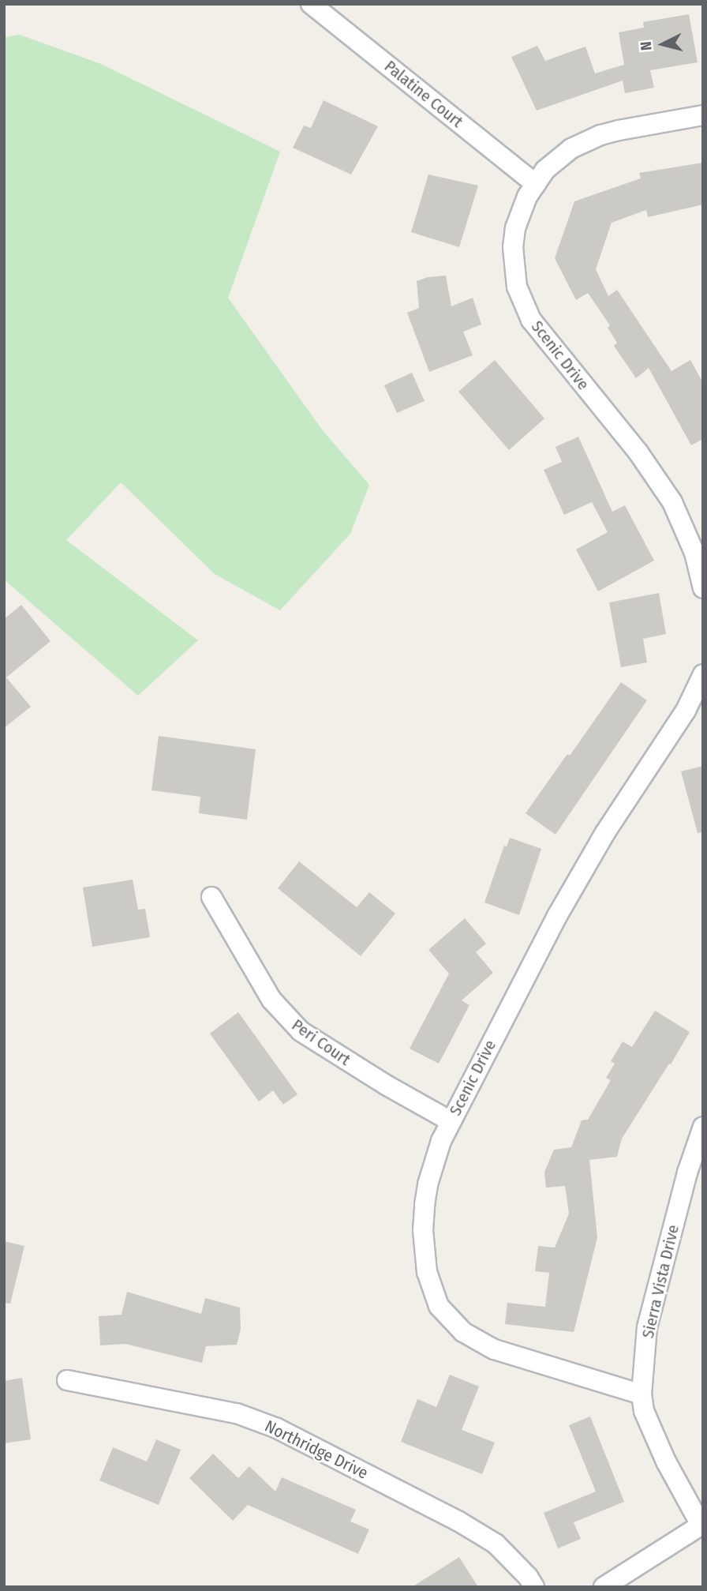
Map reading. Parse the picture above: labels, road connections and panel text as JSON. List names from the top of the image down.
{
  "streets": {
    "street": [
      "Palatine Court",
      "Scenic Drive",
      "Peri Court",
      "Sierra Vista Drive",
      "Northridge Drive"
    ]
  },
  "crossings": [
    ["Palatine Court", "Scenic Drive"],
    ["Scenic Drive", "Peri Court"],
    ["Scenic Drive", "Sierra Vista Drive"]
  ],
  "north": "left"
}
